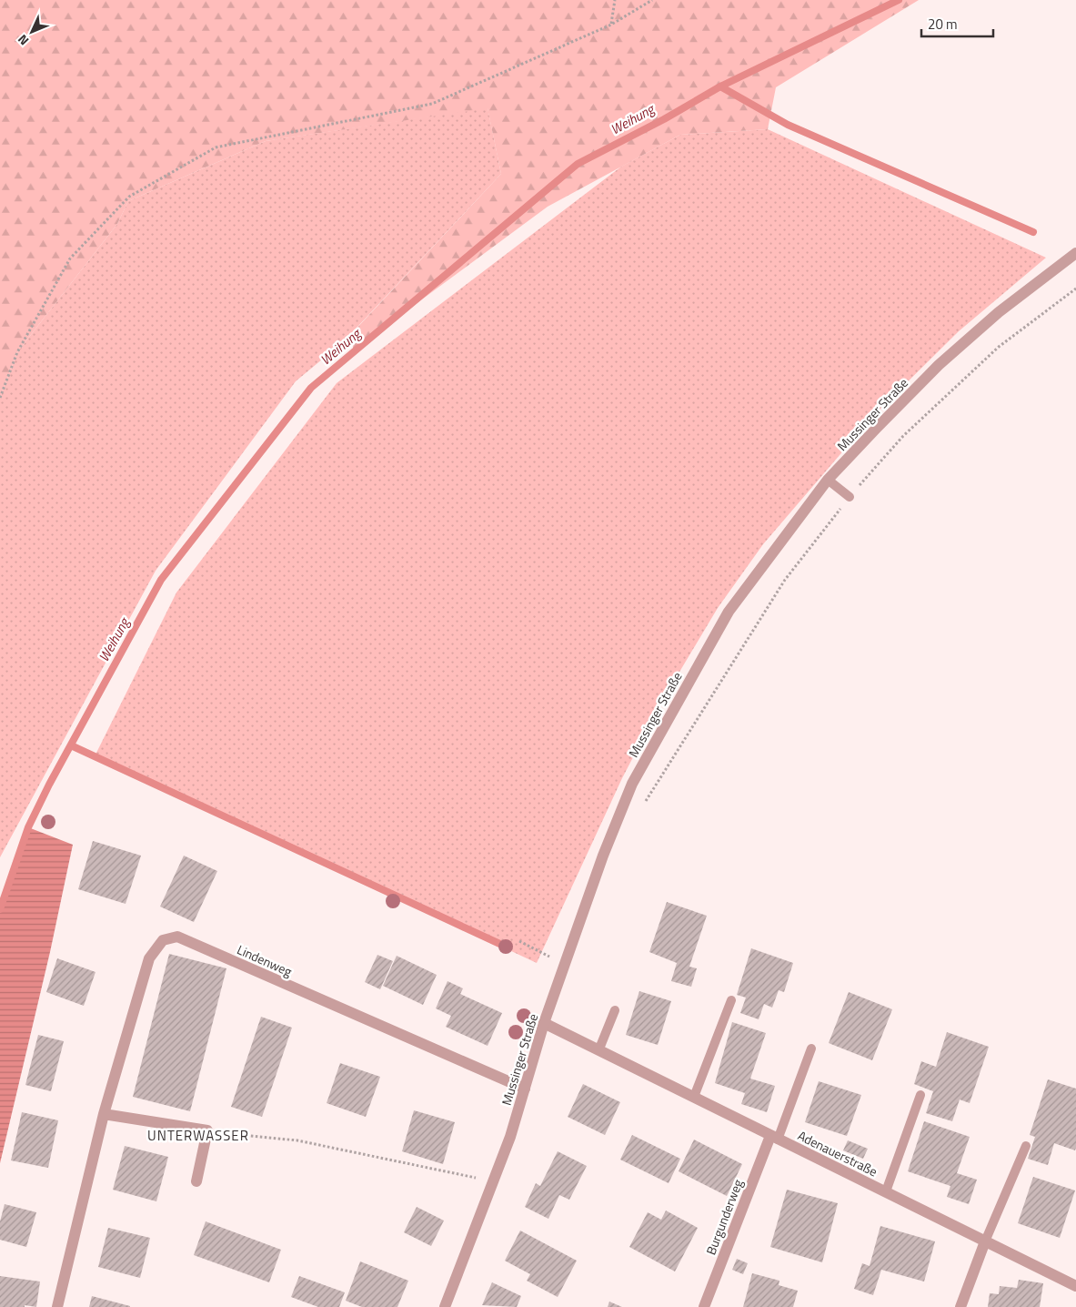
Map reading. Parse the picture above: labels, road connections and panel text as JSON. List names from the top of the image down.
{
  "streets": {
    "street": [
      "Mussinger Straße",
      "Lindenweg",
      "Adenauerstraße",
      "Burgunderweg"
    ]
  },
  "crossings": [
    ["Mussinger Straße", "Lindenweg"],
    ["Mussinger Straße", "Adenauerstraße"],
    ["Adenauerstraße", "Burgunderweg"]
  ],
  "districts": ["UNTERWASSER"],
  "water": ["Weihung"],
  "scale_bar": "20 m",
  "north": "bottom left"
}
